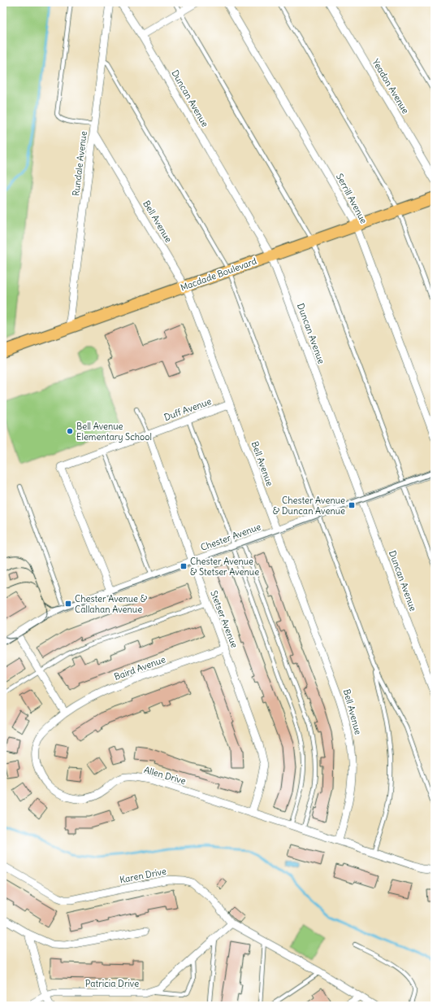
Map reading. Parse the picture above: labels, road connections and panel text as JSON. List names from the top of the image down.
{
  "streets": {
    "main road": ["Macdade Boulevard"],
    "street": [
      "Yeadon Avenue",
      "Duncan Avenue",
      "Rundale Avenue",
      "Serrill Avenue",
      "Bell Avenue",
      "Duff Avenue",
      "Chester Avenue",
      "Stetser Avenue",
      "Baird Avenue",
      "Allen Drive",
      "Karen Drive",
      "Patricia Drive"
    ]
  },
  "crossings": [
    ["Duncan Avenue", "Macdade Boulevard"],
    ["Duncan Avenue", "Chester Avenue"],
    ["Rundale Avenue", "Bell Avenue"],
    ["Rundale Avenue", "Macdade Boulevard"],
    ["Serrill Avenue", "Macdade Boulevard"],
    ["Bell Avenue", "Macdade Boulevard"],
    ["Bell Avenue", "Duff Avenue"],
    ["Bell Avenue", "Chester Avenue"],
    ["Bell Avenue", "Allen Drive"],
    ["Duff Avenue", "Chester Avenue"],
    ["Duff Avenue", "Stetser Avenue"],
    ["Chester Avenue", "Stetser Avenue"],
    ["Stetser Avenue", "Baird Avenue"],
    ["Stetser Avenue", "Allen Drive"],
    ["Baird Avenue", "Allen Drive"],
    ["Karen Drive", "Patricia Drive"]
  ],
  "places": {
    "other": ["Bell Avenue Elementary School"],
    "transit": ["Chester Avenue & Duncan Avenue", "Chester Avenue & Stetser Avenue", "Chester Avenue & Callahan Avenue"]
  }
}
